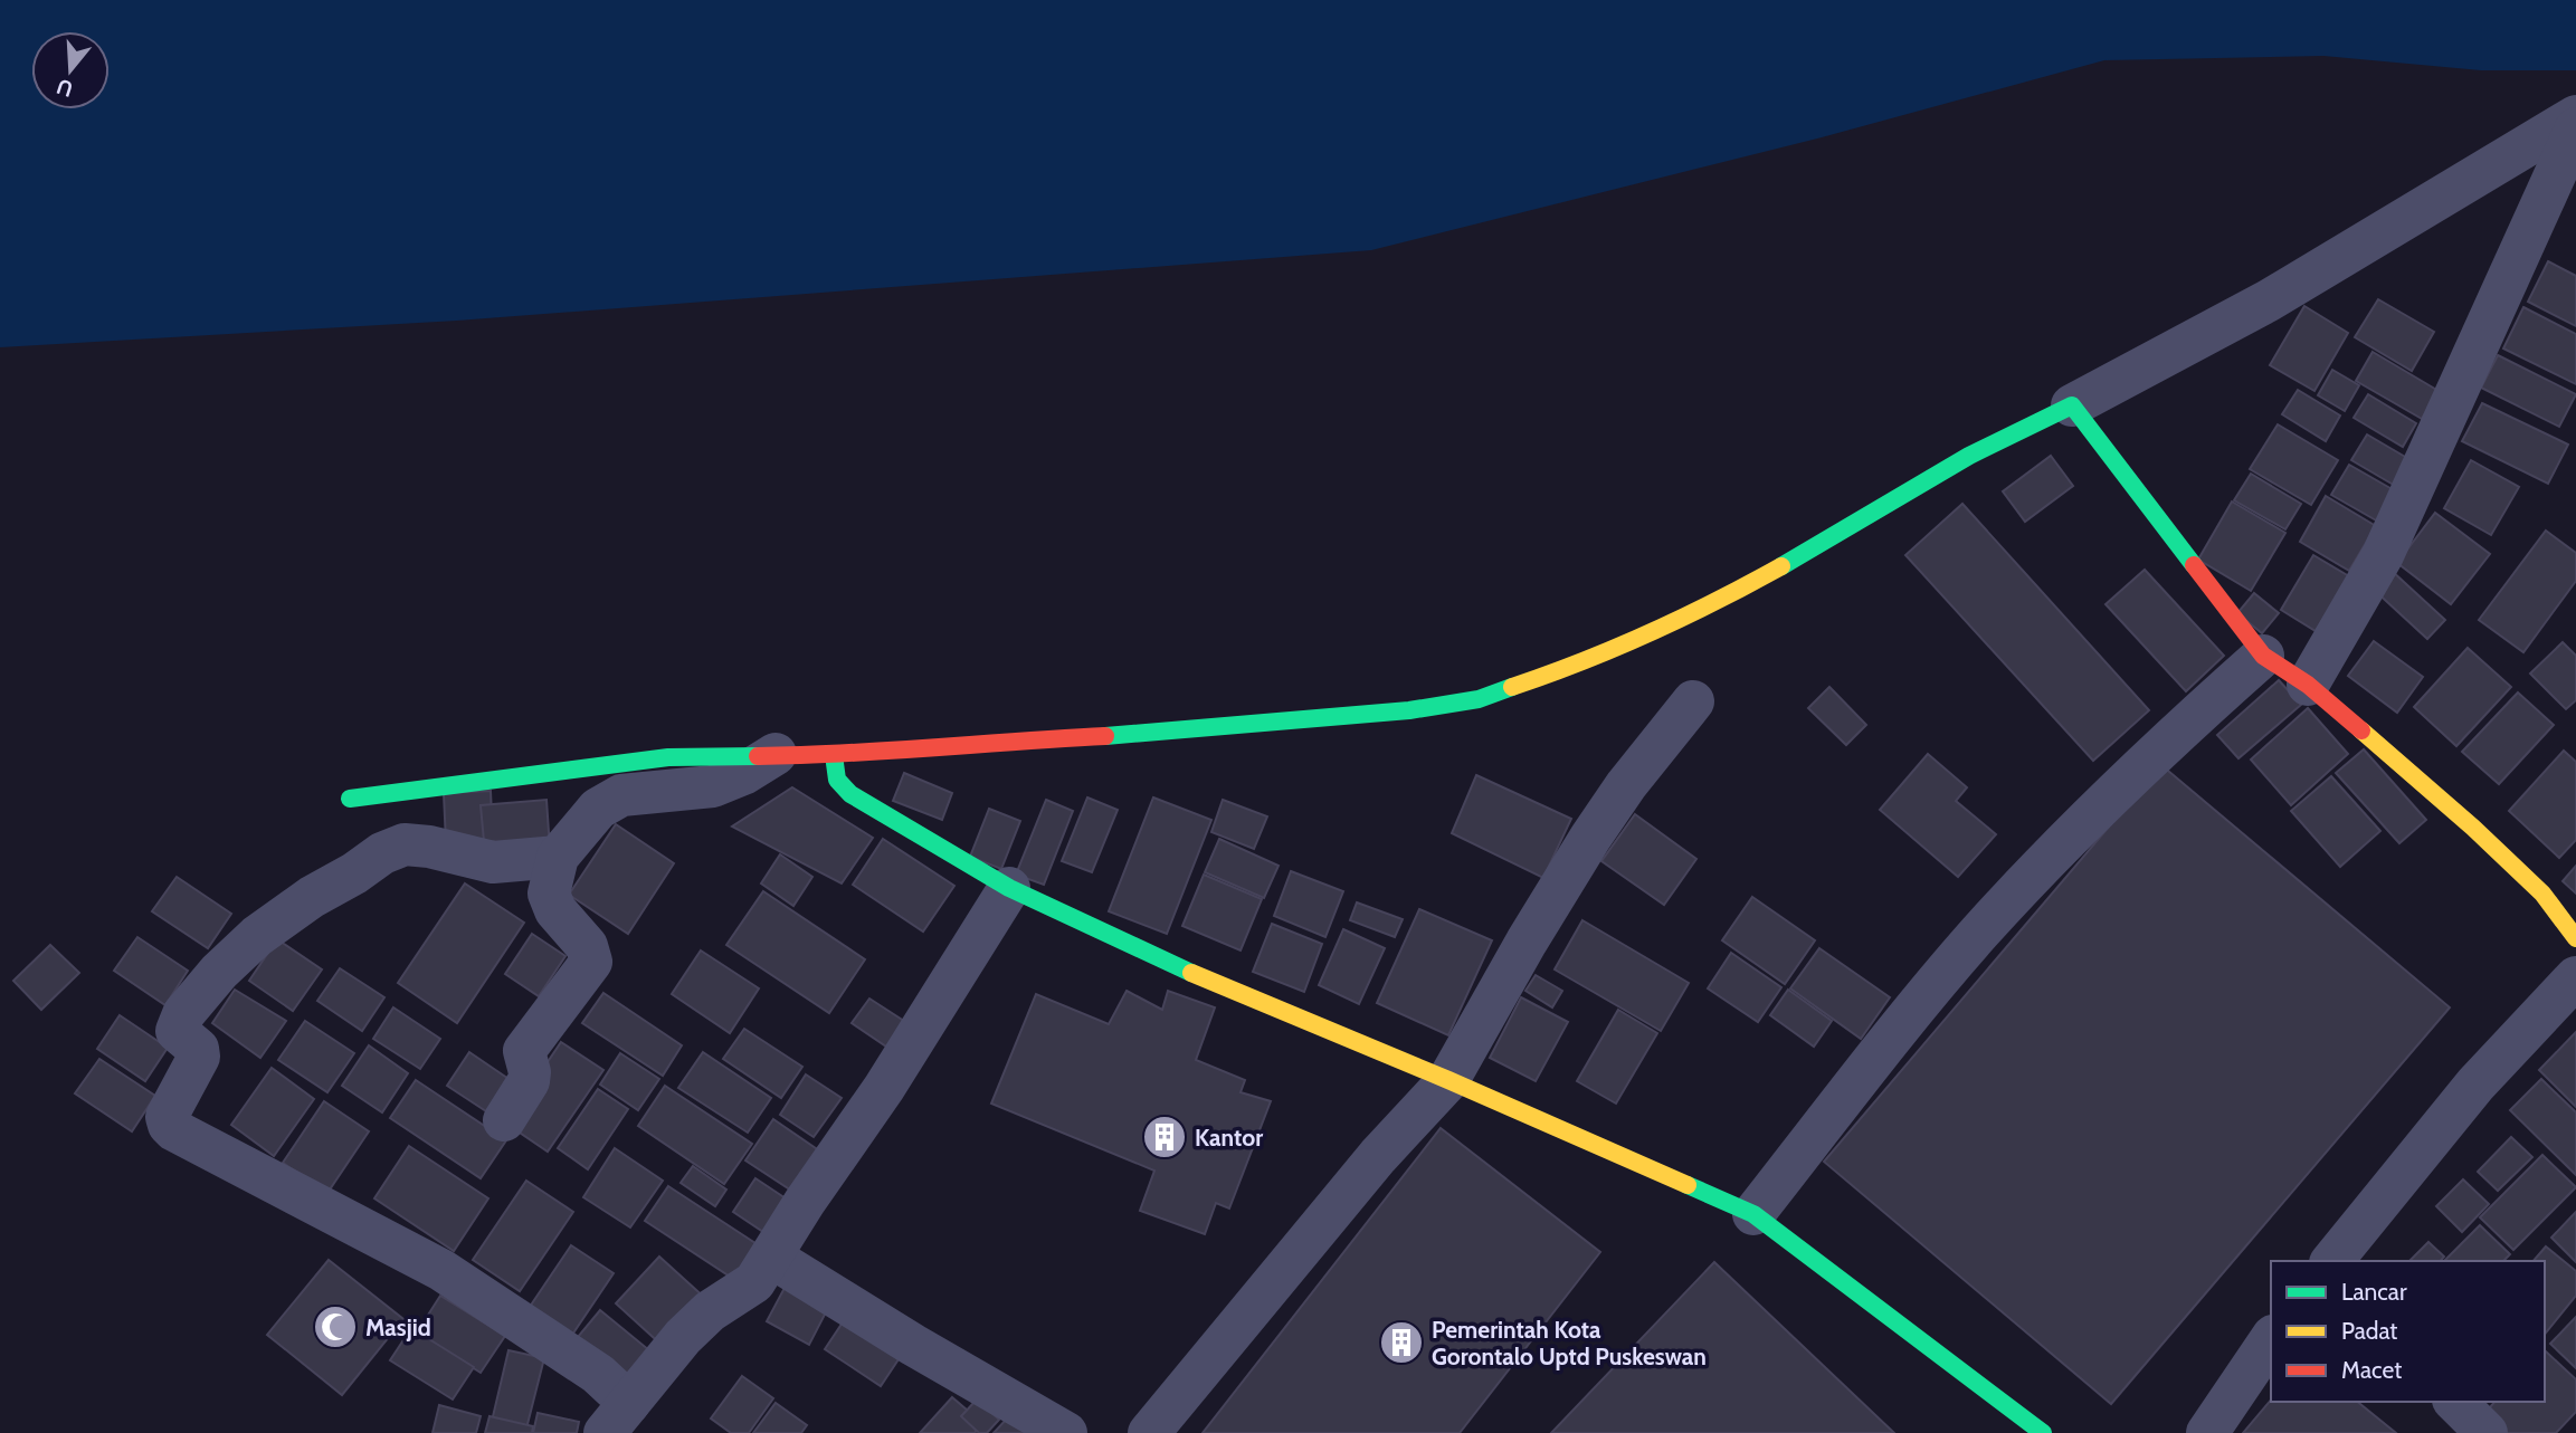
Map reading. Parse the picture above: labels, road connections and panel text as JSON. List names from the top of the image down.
{
  "places": {
    "building": ["Kantor", "Pemerintah Kota Gorontalo Uptd Puskeswan"],
    "mosque": ["Masjid"]
  },
  "legend": ["Lancar", "Padat", "Macet"],
  "north": "bottom"
}
